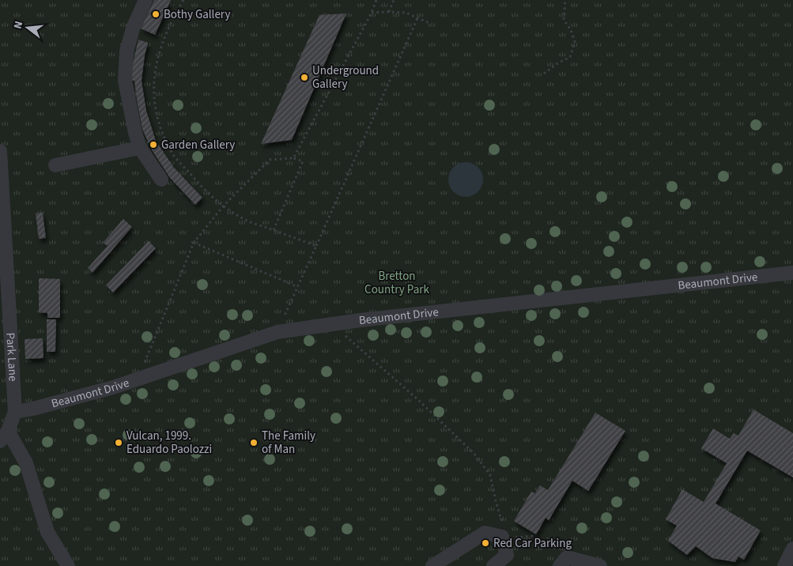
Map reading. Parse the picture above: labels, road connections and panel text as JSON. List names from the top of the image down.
{
  "streets": {
    "street": ["Beaumont Drive", "Park Lane"]
  },
  "crossings": [
    ["Beaumont Drive", "Park Lane"]
  ],
  "parks": ["Bretton Country Park"],
  "places": [
    "Bothy Gallery",
    "Underground Gallery",
    "Garden Gallery",
    "Vulcan, 1999. Eduardo Paolozzi",
    "The Family of Man",
    "Red Car Parking"
  ],
  "north": "left"
}
